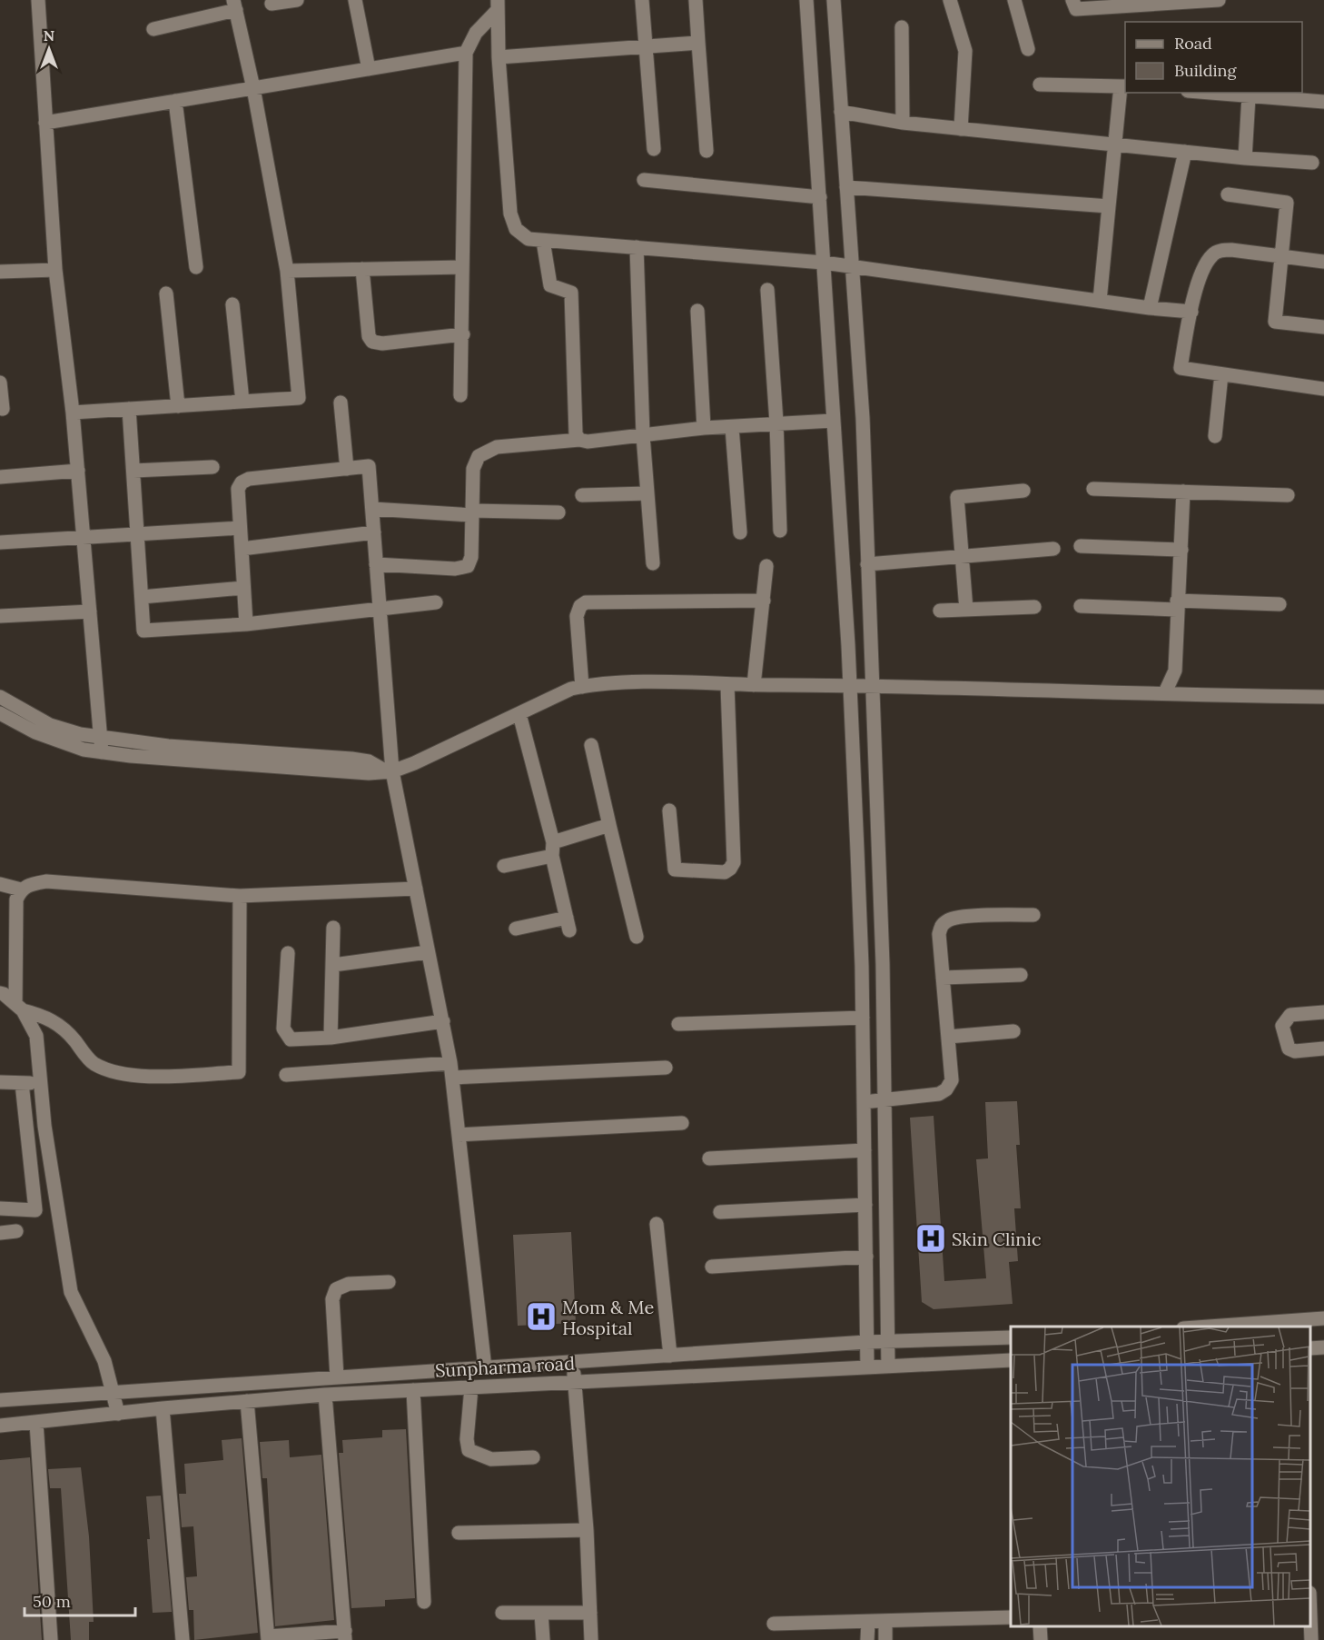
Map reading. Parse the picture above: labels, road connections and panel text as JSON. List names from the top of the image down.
{
  "streets": {
    "street": ["Sunpharma road"]
  },
  "places": {
    "hospital": ["Skin Clinic", "Mom & Me Hospital"]
  },
  "legend": ["Road", "Building"],
  "scale_bar": "50 m",
  "north": "top"
}
